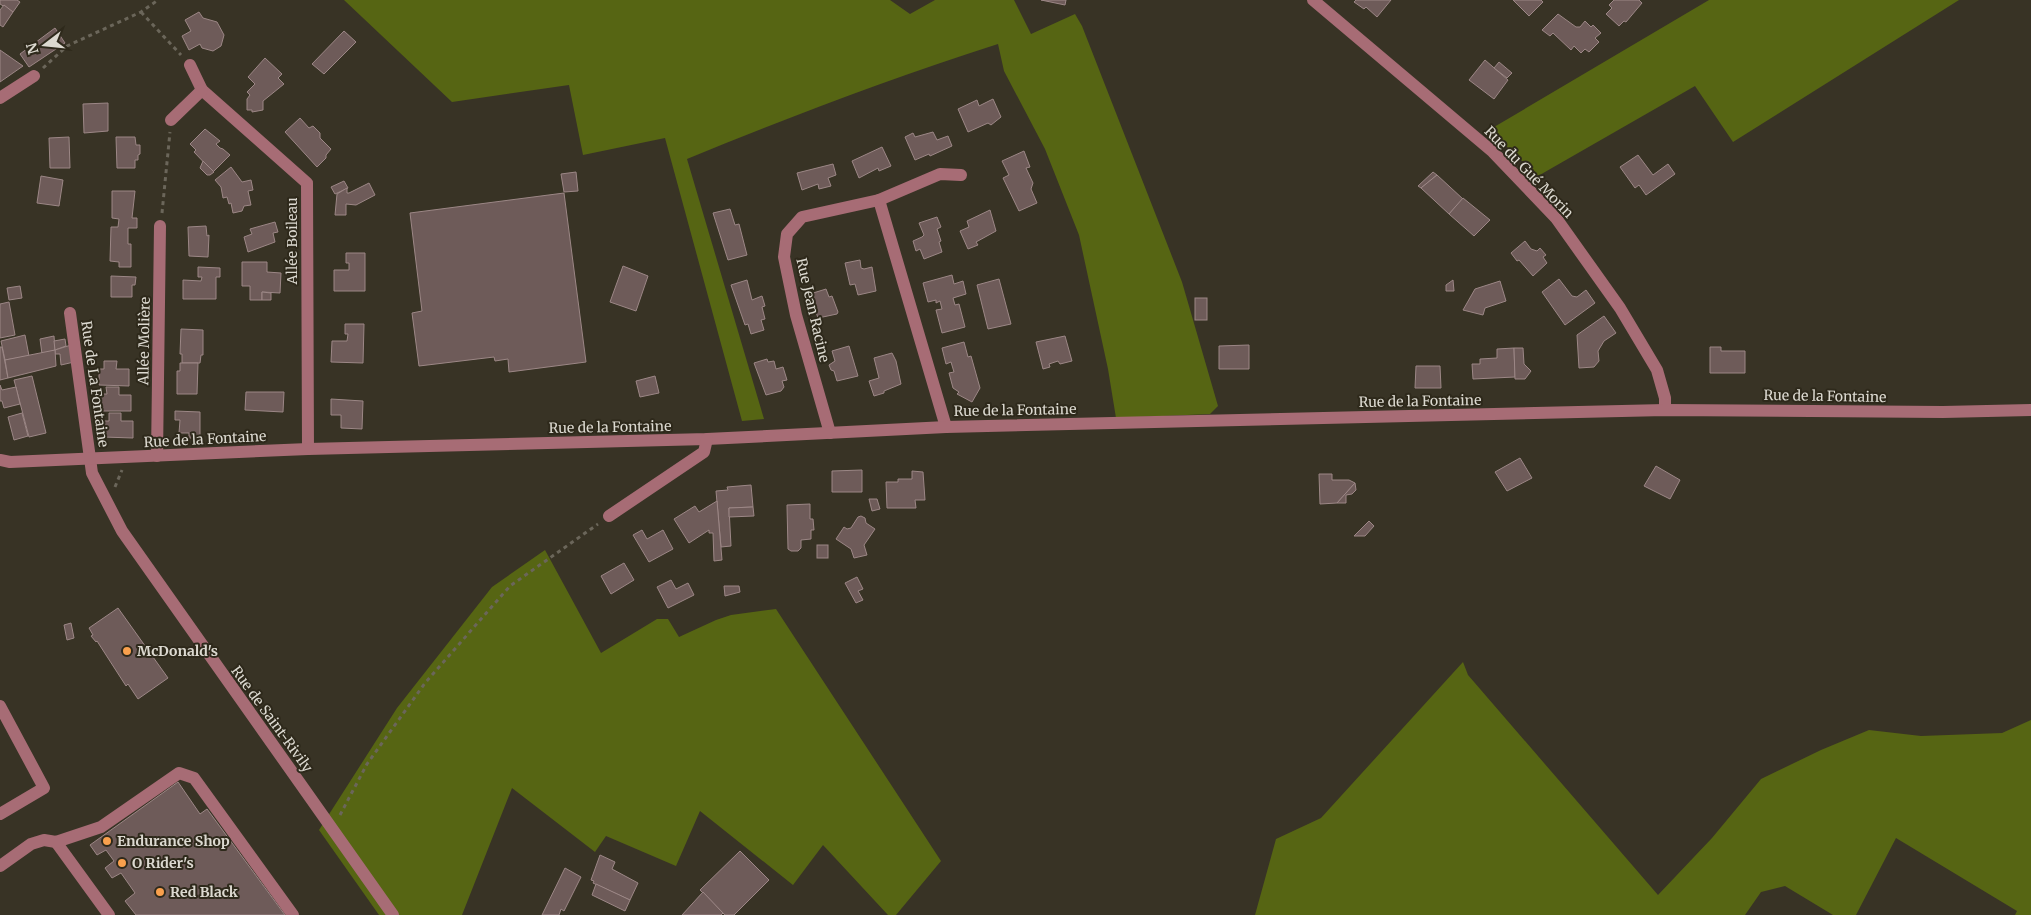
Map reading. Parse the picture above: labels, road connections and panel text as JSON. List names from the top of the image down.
{
  "streets": {
    "street": [
      "Rue du Gué Morin",
      "Allée Boileau",
      "Rue Jean Racine",
      "Allée Molière",
      "Rue de La Fontaine",
      "Rue de la Fontaine",
      "Rue de Saint-Rivily"
    ]
  },
  "crossings": [
    ["Rue du Gué Morin", "Rue de la Fontaine"],
    ["Allée Boileau", "Rue de la Fontaine"],
    ["Rue Jean Racine", "Rue de la Fontaine"],
    ["Allée Molière", "Rue de la Fontaine"],
    ["Rue de La Fontaine", "Rue de la Fontaine"],
    ["Rue de La Fontaine", "Rue de Saint-Rivily"],
    ["Rue de la Fontaine", "Rue de Saint-Rivily"]
  ],
  "places": [
    "McDonald's",
    "Endurance Shop",
    "O Rider's",
    "Red Black"
  ],
  "north": "left"
}
